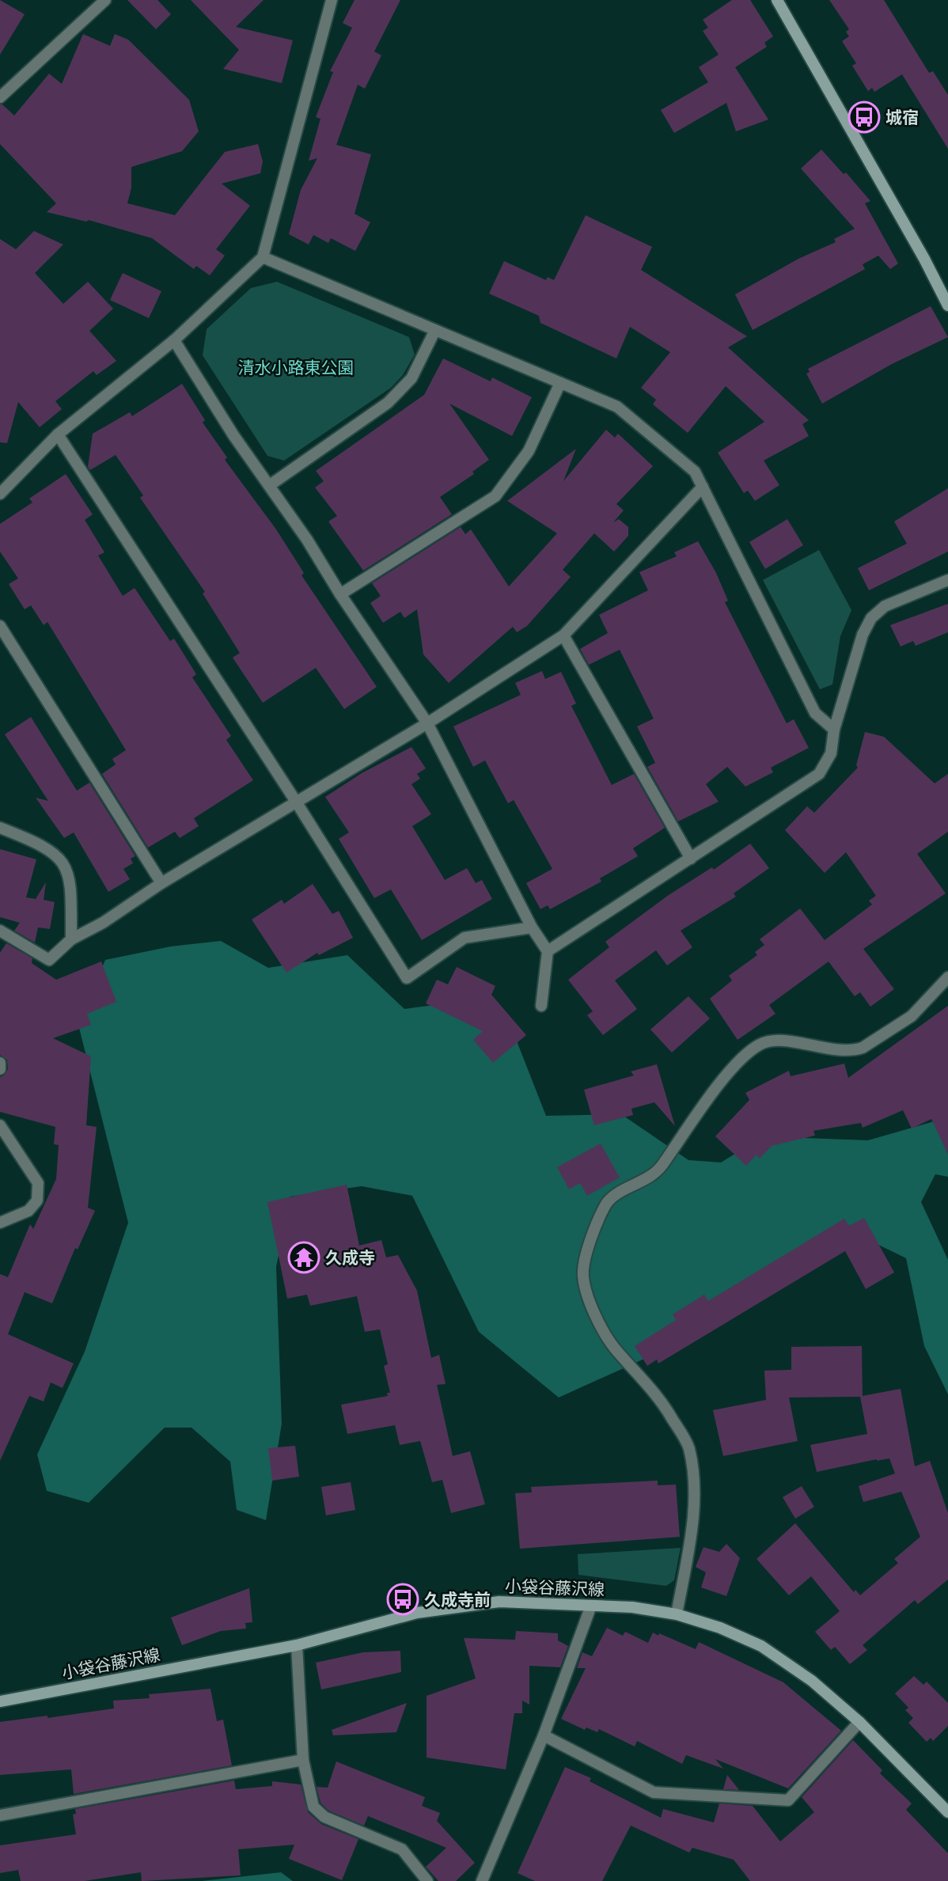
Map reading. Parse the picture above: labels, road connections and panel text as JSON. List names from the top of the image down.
{
  "streets": {
    "main road": ["小袋谷藤沢線"]
  },
  "parks": ["清水小路東公園"],
  "places": {
    "bus stop": ["城宿", "久成寺前"],
    "temple": ["久成寺"]
  }
}
